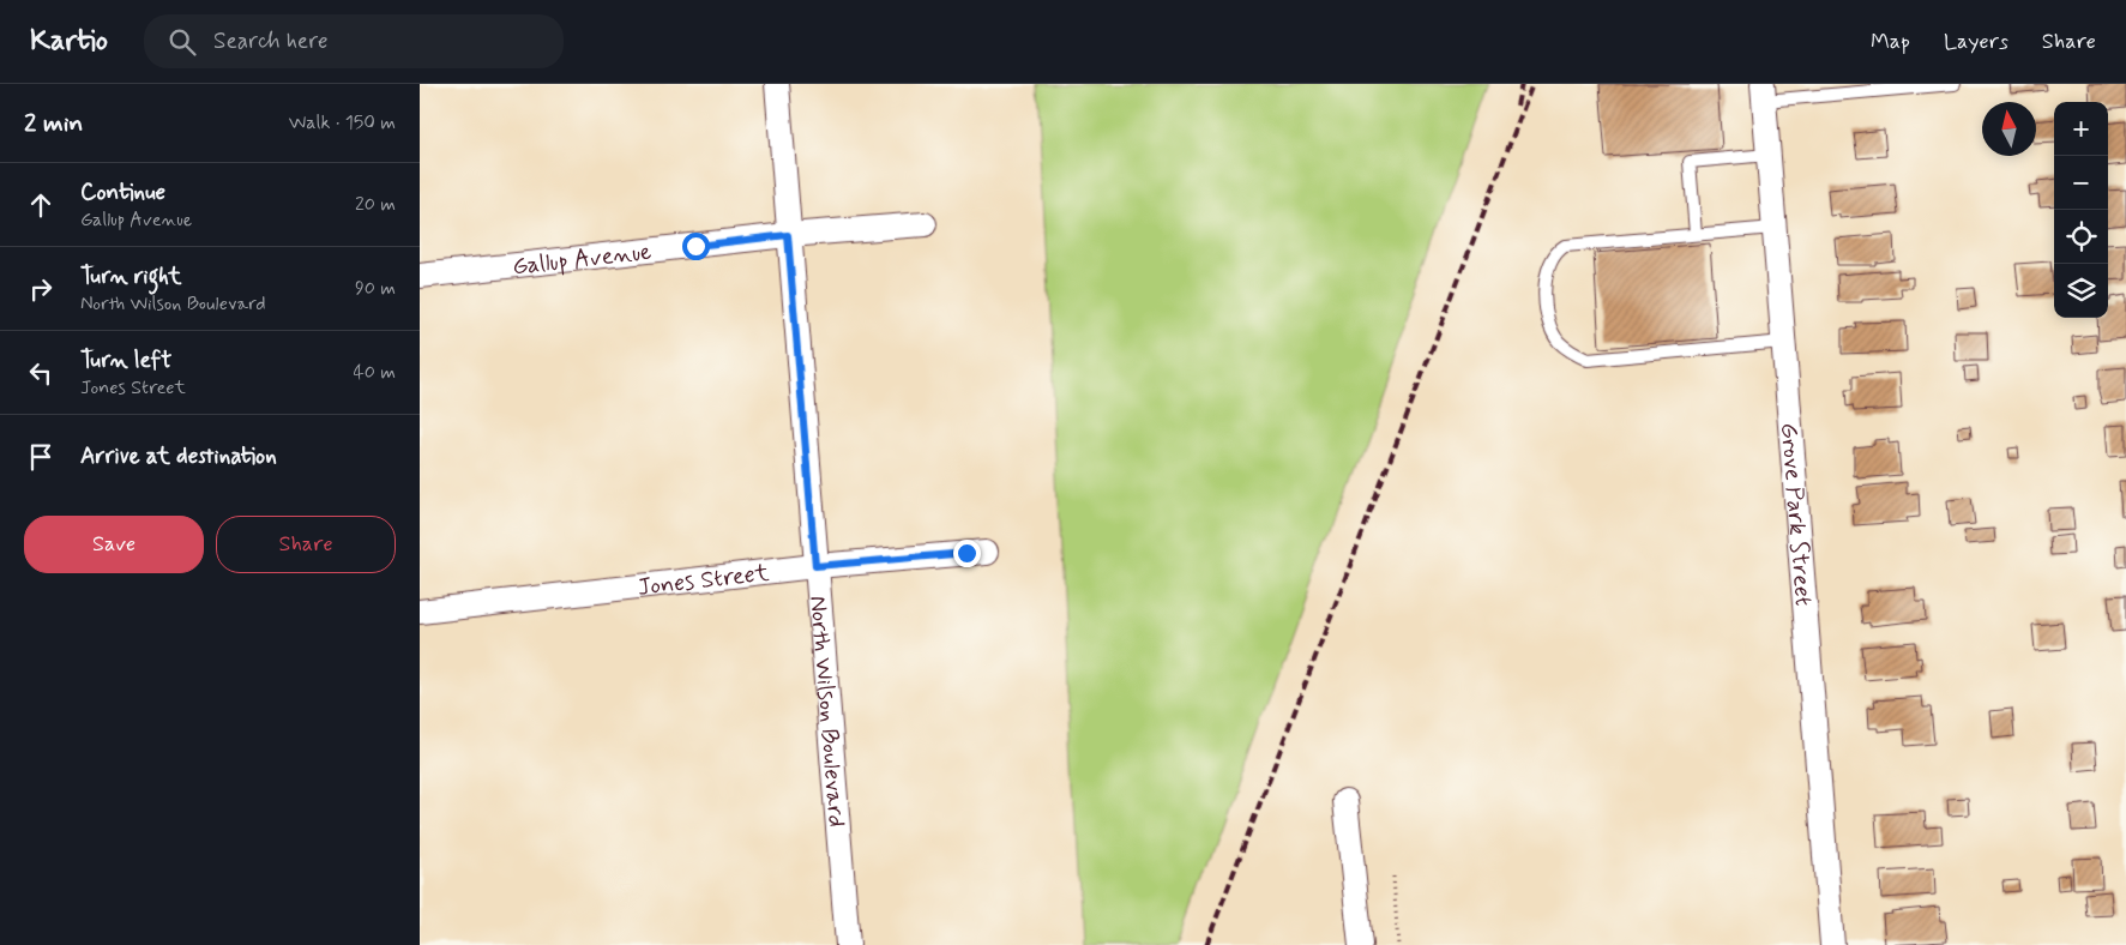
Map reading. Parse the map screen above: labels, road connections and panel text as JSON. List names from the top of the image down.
{
  "streets": {
    "street": [
      "Gallup Avenue",
      "Grove Park Street",
      "Jones Street",
      "North Wilson Boulevard"
    ]
  },
  "crossings": [
    ["Gallup Avenue", "North Wilson Boulevard"],
    ["Jones Street", "North Wilson Boulevard"]
  ],
  "north": "top",
  "page": {
    "header": "Kartio",
    "search": "Search here",
    "nav": ["Map", "Layers", "Share"],
    "heading": ["2 min", "Walk · 150 m"],
    "map_buttons": ["+", "−"],
    "list": [
      ["Continue", "Gallup Avenue", "20 m"],
      ["Turn right", "North Wilson Boulevard", "90 m"],
      ["Turn left", "Jones Street", "40 m"],
      "Arrive at destination"
    ],
    "buttons": ["Save", "Share"]
  }
}
